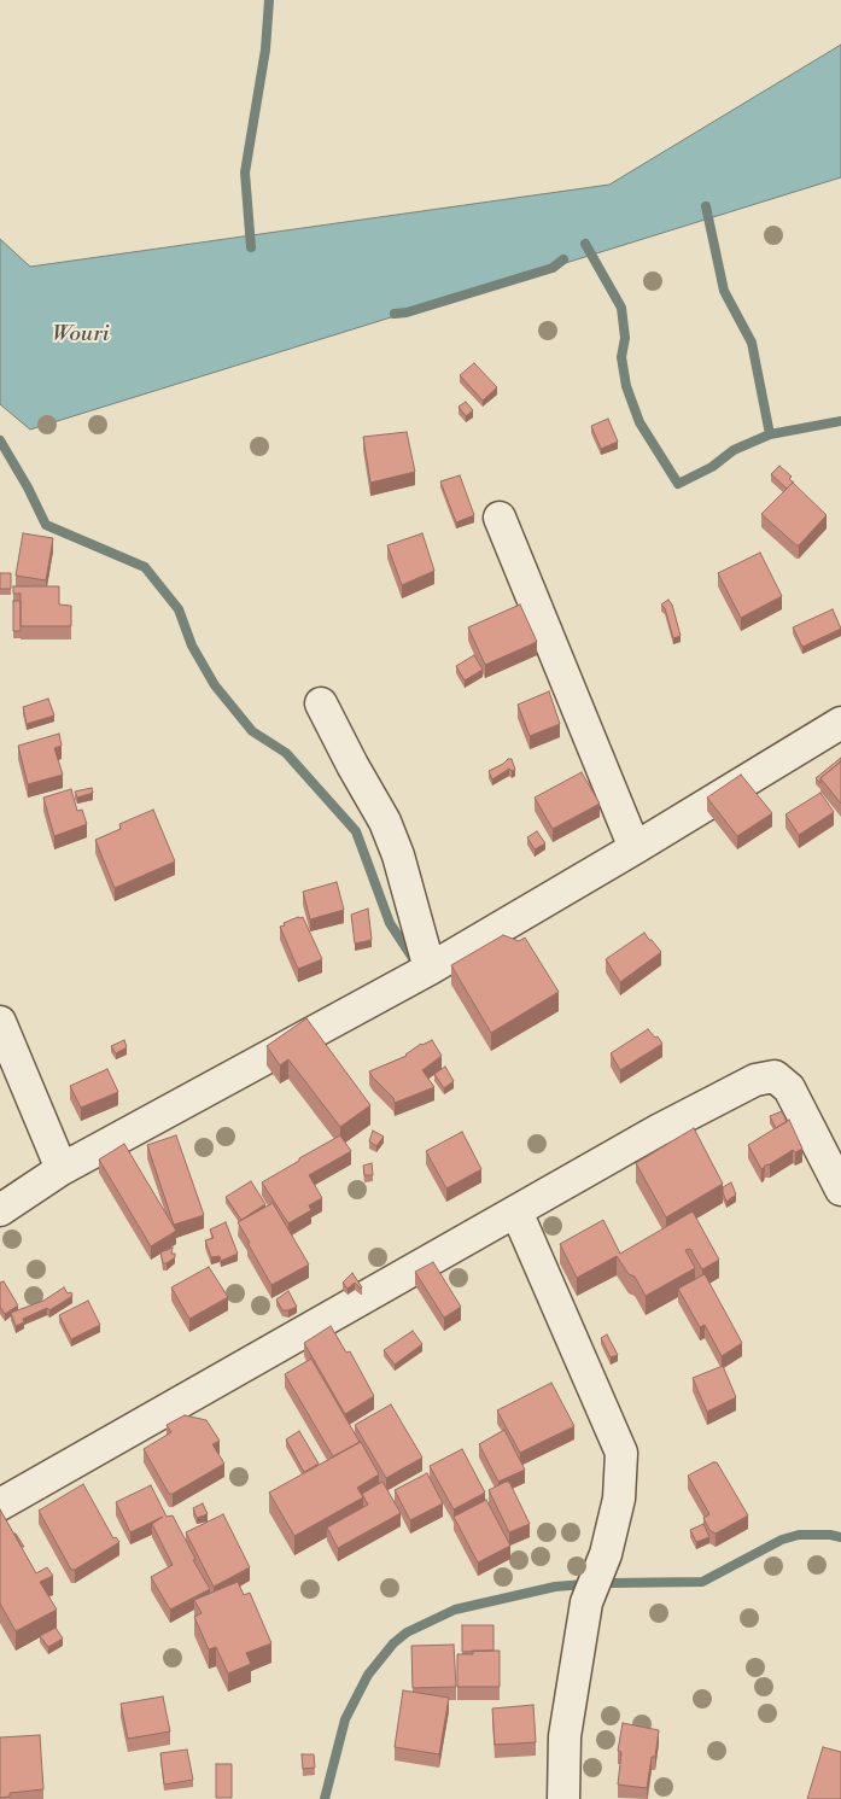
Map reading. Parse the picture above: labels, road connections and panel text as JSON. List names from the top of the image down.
{
  "water": ["Wouri"]
}
